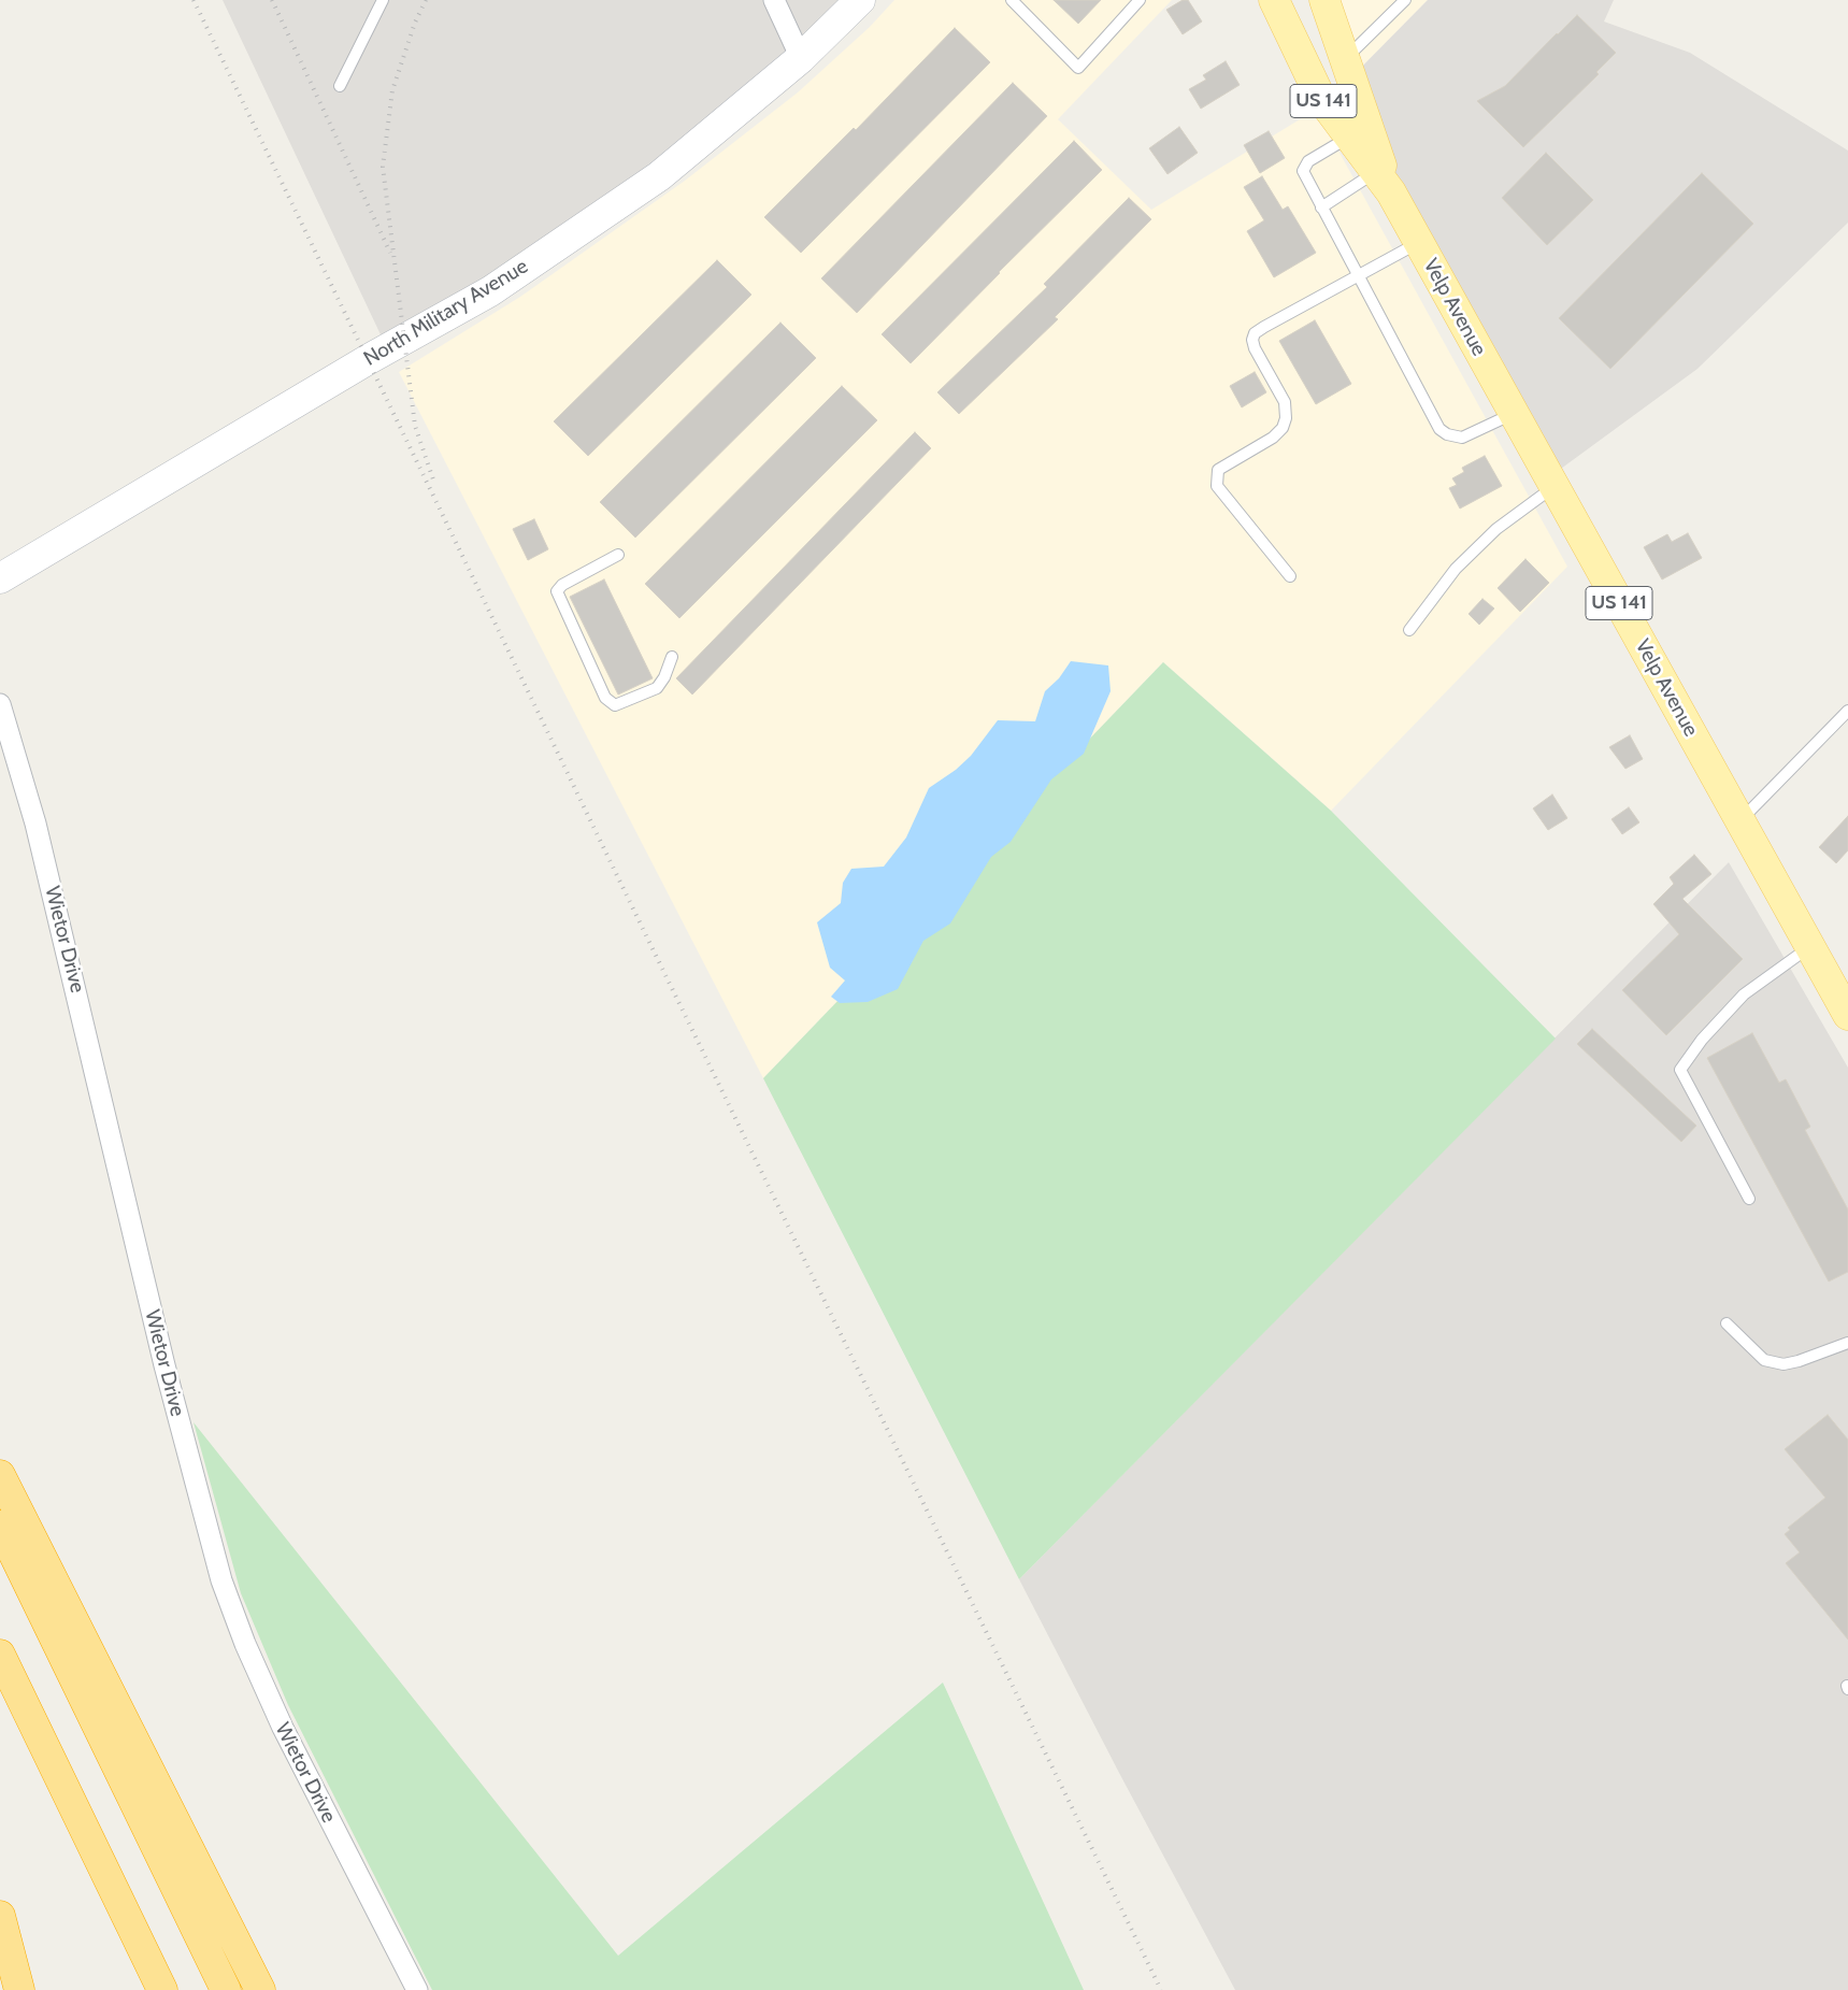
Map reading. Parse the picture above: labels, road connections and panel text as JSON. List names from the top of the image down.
{
  "streets": {
    "main road": ["US 141", "Velp Avenue"],
    "street": ["North Military Avenue", "Wietor Drive"]
  }
}
